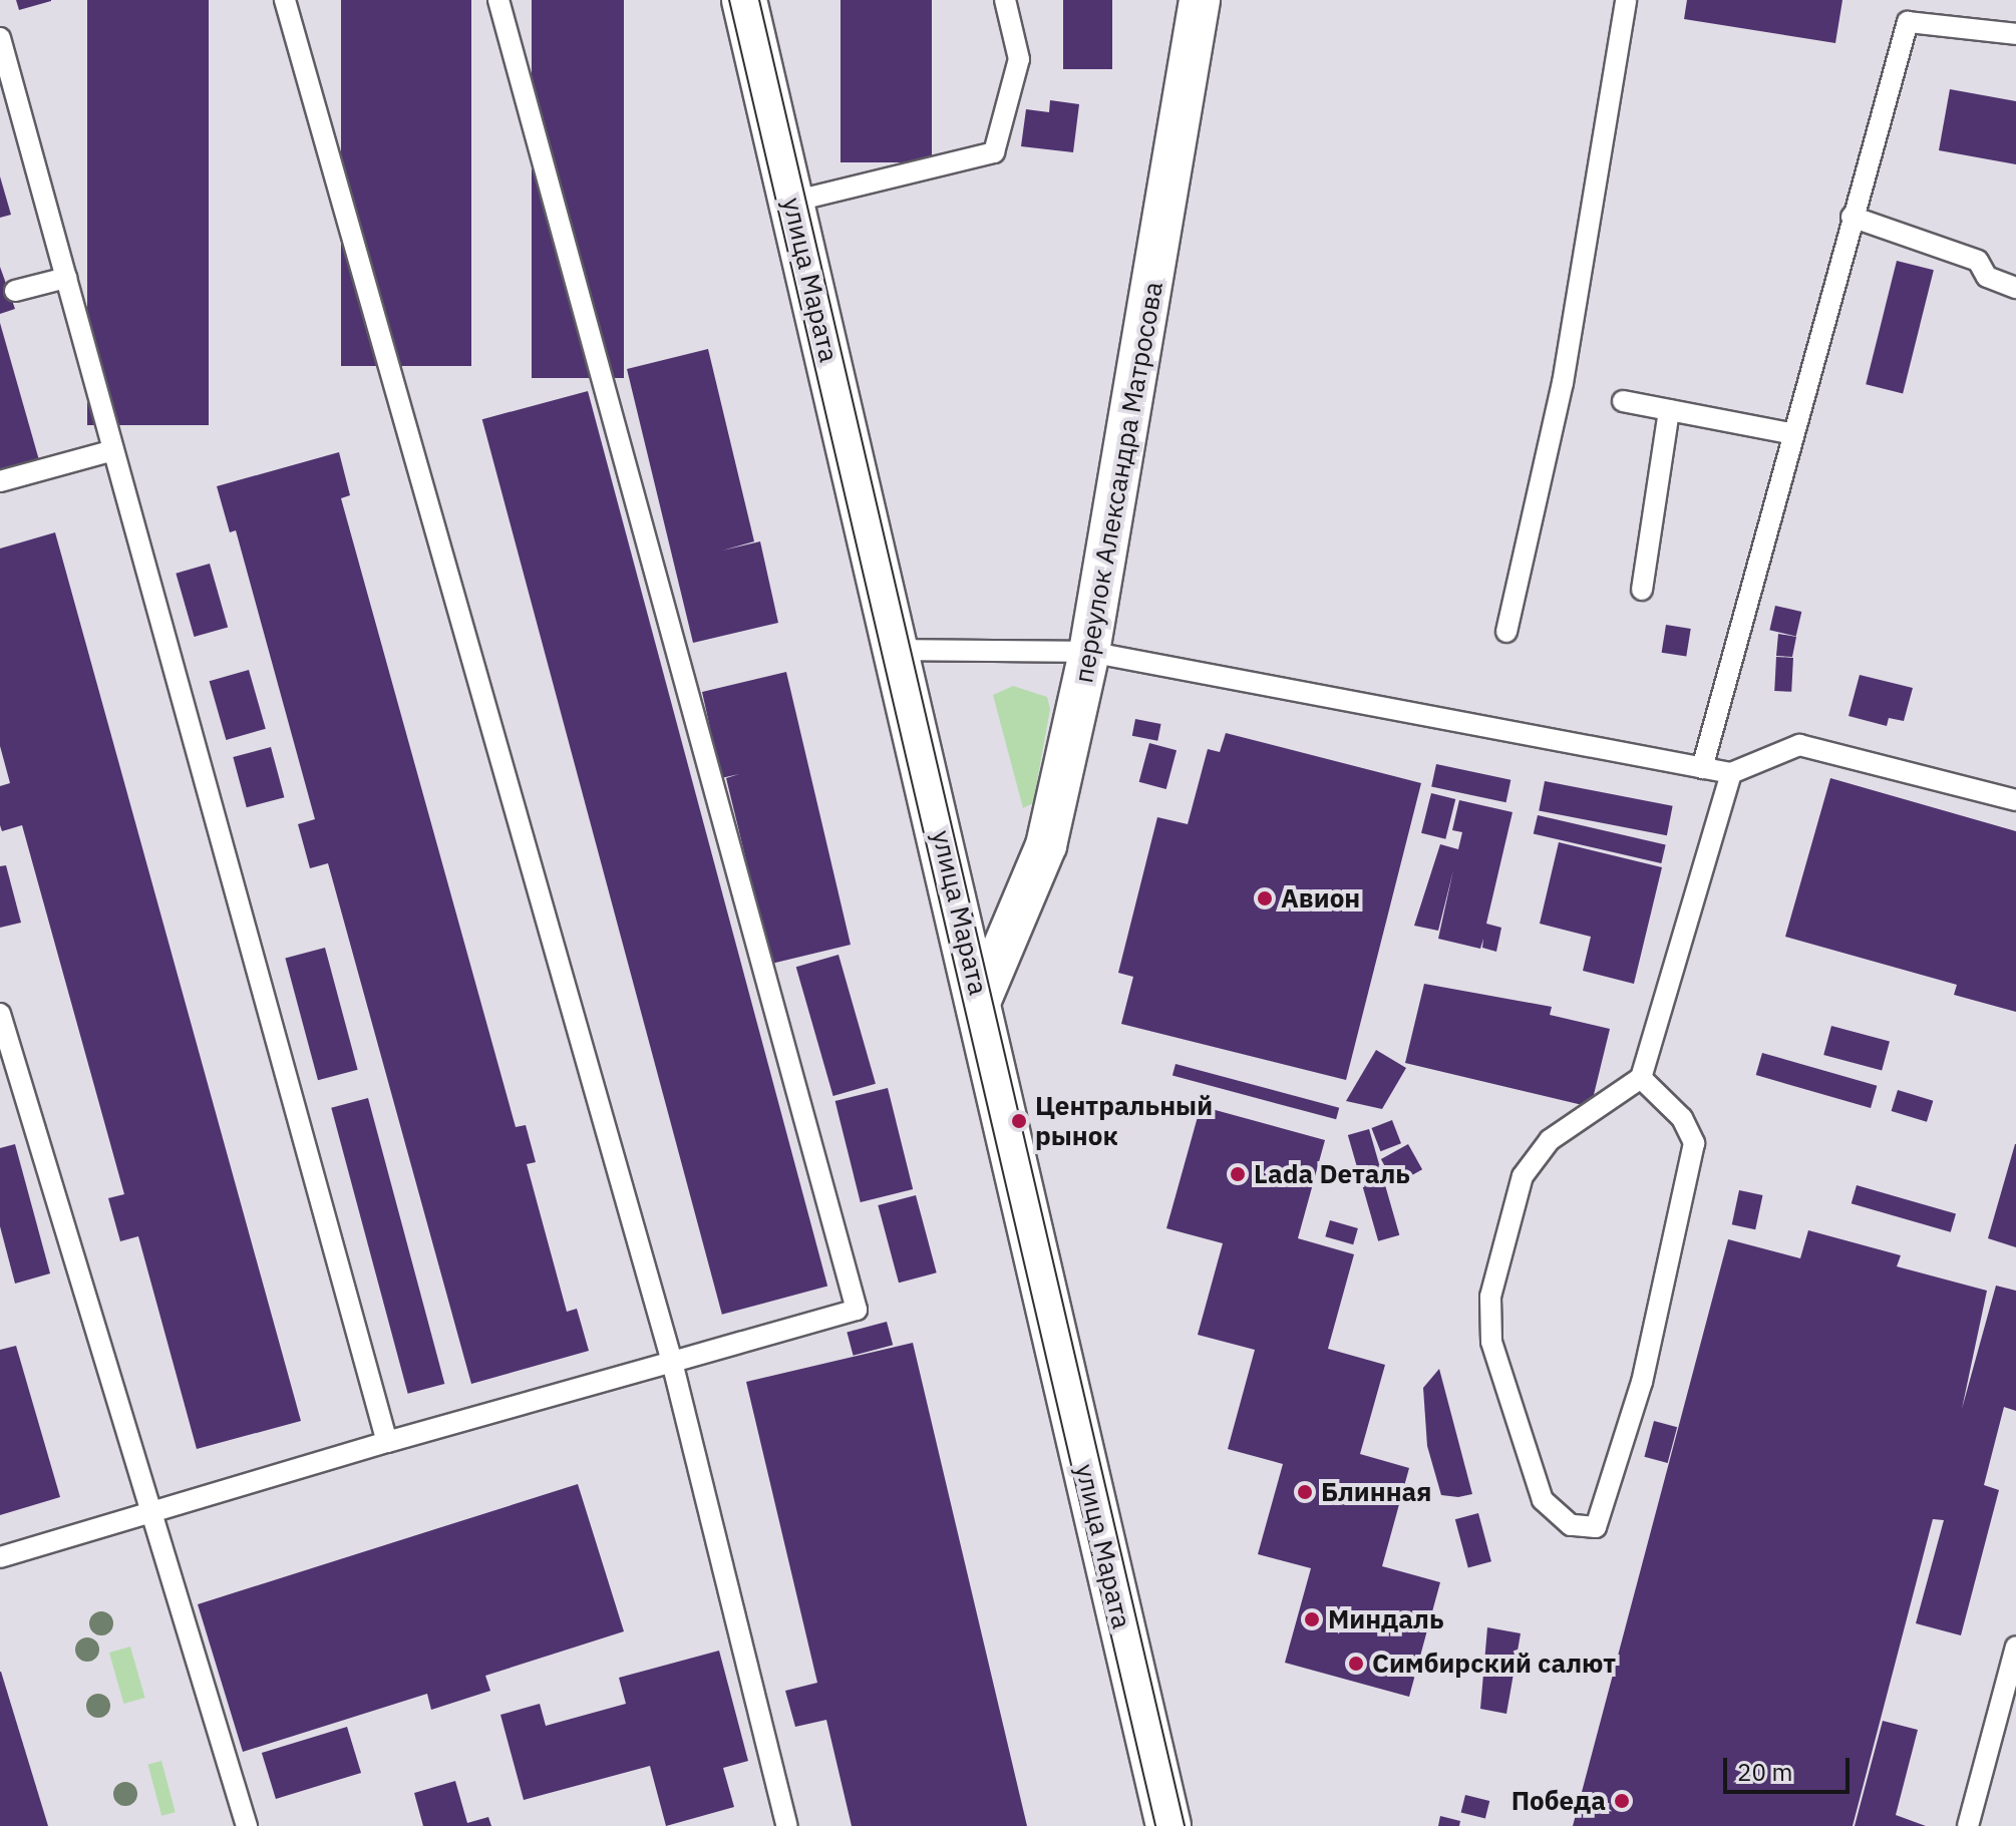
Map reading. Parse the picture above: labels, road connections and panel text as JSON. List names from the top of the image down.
{
  "streets": {
    "street": ["улица Марата", "переулок Александра Матросова"]
  },
  "crossings": [
    ["улица Марата", "переулок Александра Матросова"]
  ],
  "places": [
    "Авион",
    "Центральный рынок",
    "Lada Dеталь",
    "Блинная",
    "Миндаль",
    "Симбирский салют",
    "Победа"
  ],
  "scale_bar": "20 m"
}
